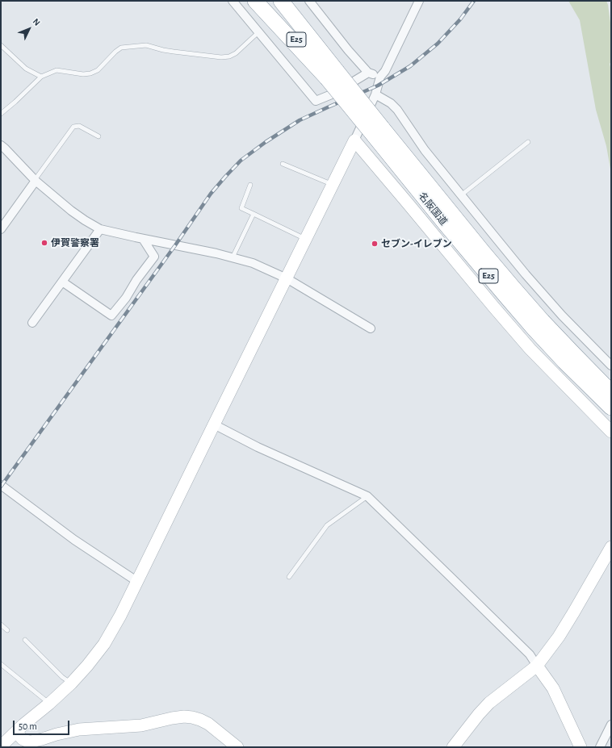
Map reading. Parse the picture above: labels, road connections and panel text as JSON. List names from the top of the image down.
{
  "streets": {
    "highway": ["E25", "名阪国道"]
  },
  "places": ["伊賀警察署", "セブン-イレブン"],
  "scale_bar": "50 m",
  "north": "top right"
}
